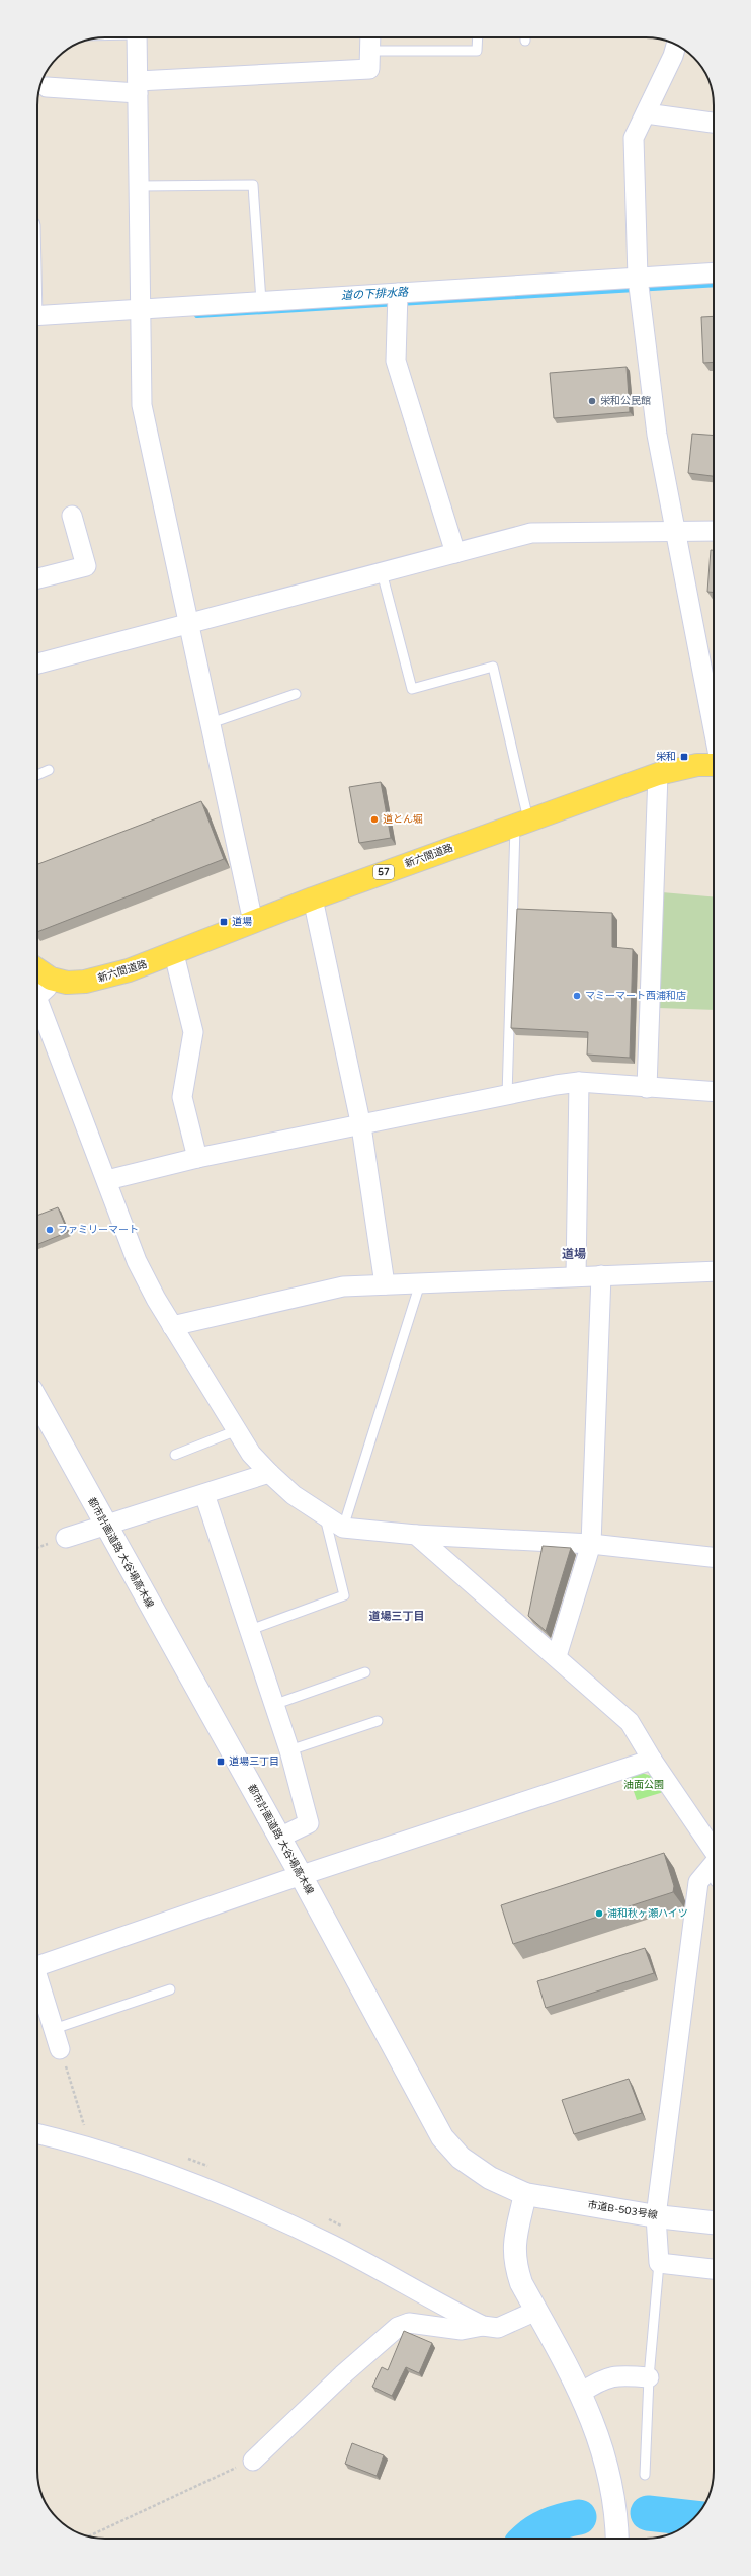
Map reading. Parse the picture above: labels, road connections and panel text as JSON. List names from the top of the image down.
{
  "streets": {
    "main road": ["新六間道路", "57"],
    "street": ["都市計画道路 大谷場高木線", "市道B-503号線"]
  },
  "crossings": [
    ["新六間道路", "57"],
    ["都市計画道路 大谷場高木線", "市道B-503号線"]
  ],
  "districts": ["道場", "道場三丁目"],
  "water": ["道の下排水路"],
  "parks": ["油面公園"],
  "places": {
    "other": [
      "栄和公民館",
      "道とん堀",
      "マミーマート西浦和店",
      "ファミリーマート",
      "浦和秋ヶ瀬ハイツ"
    ],
    "transit": ["栄和", "道場", "道場三丁目"]
  }
}
